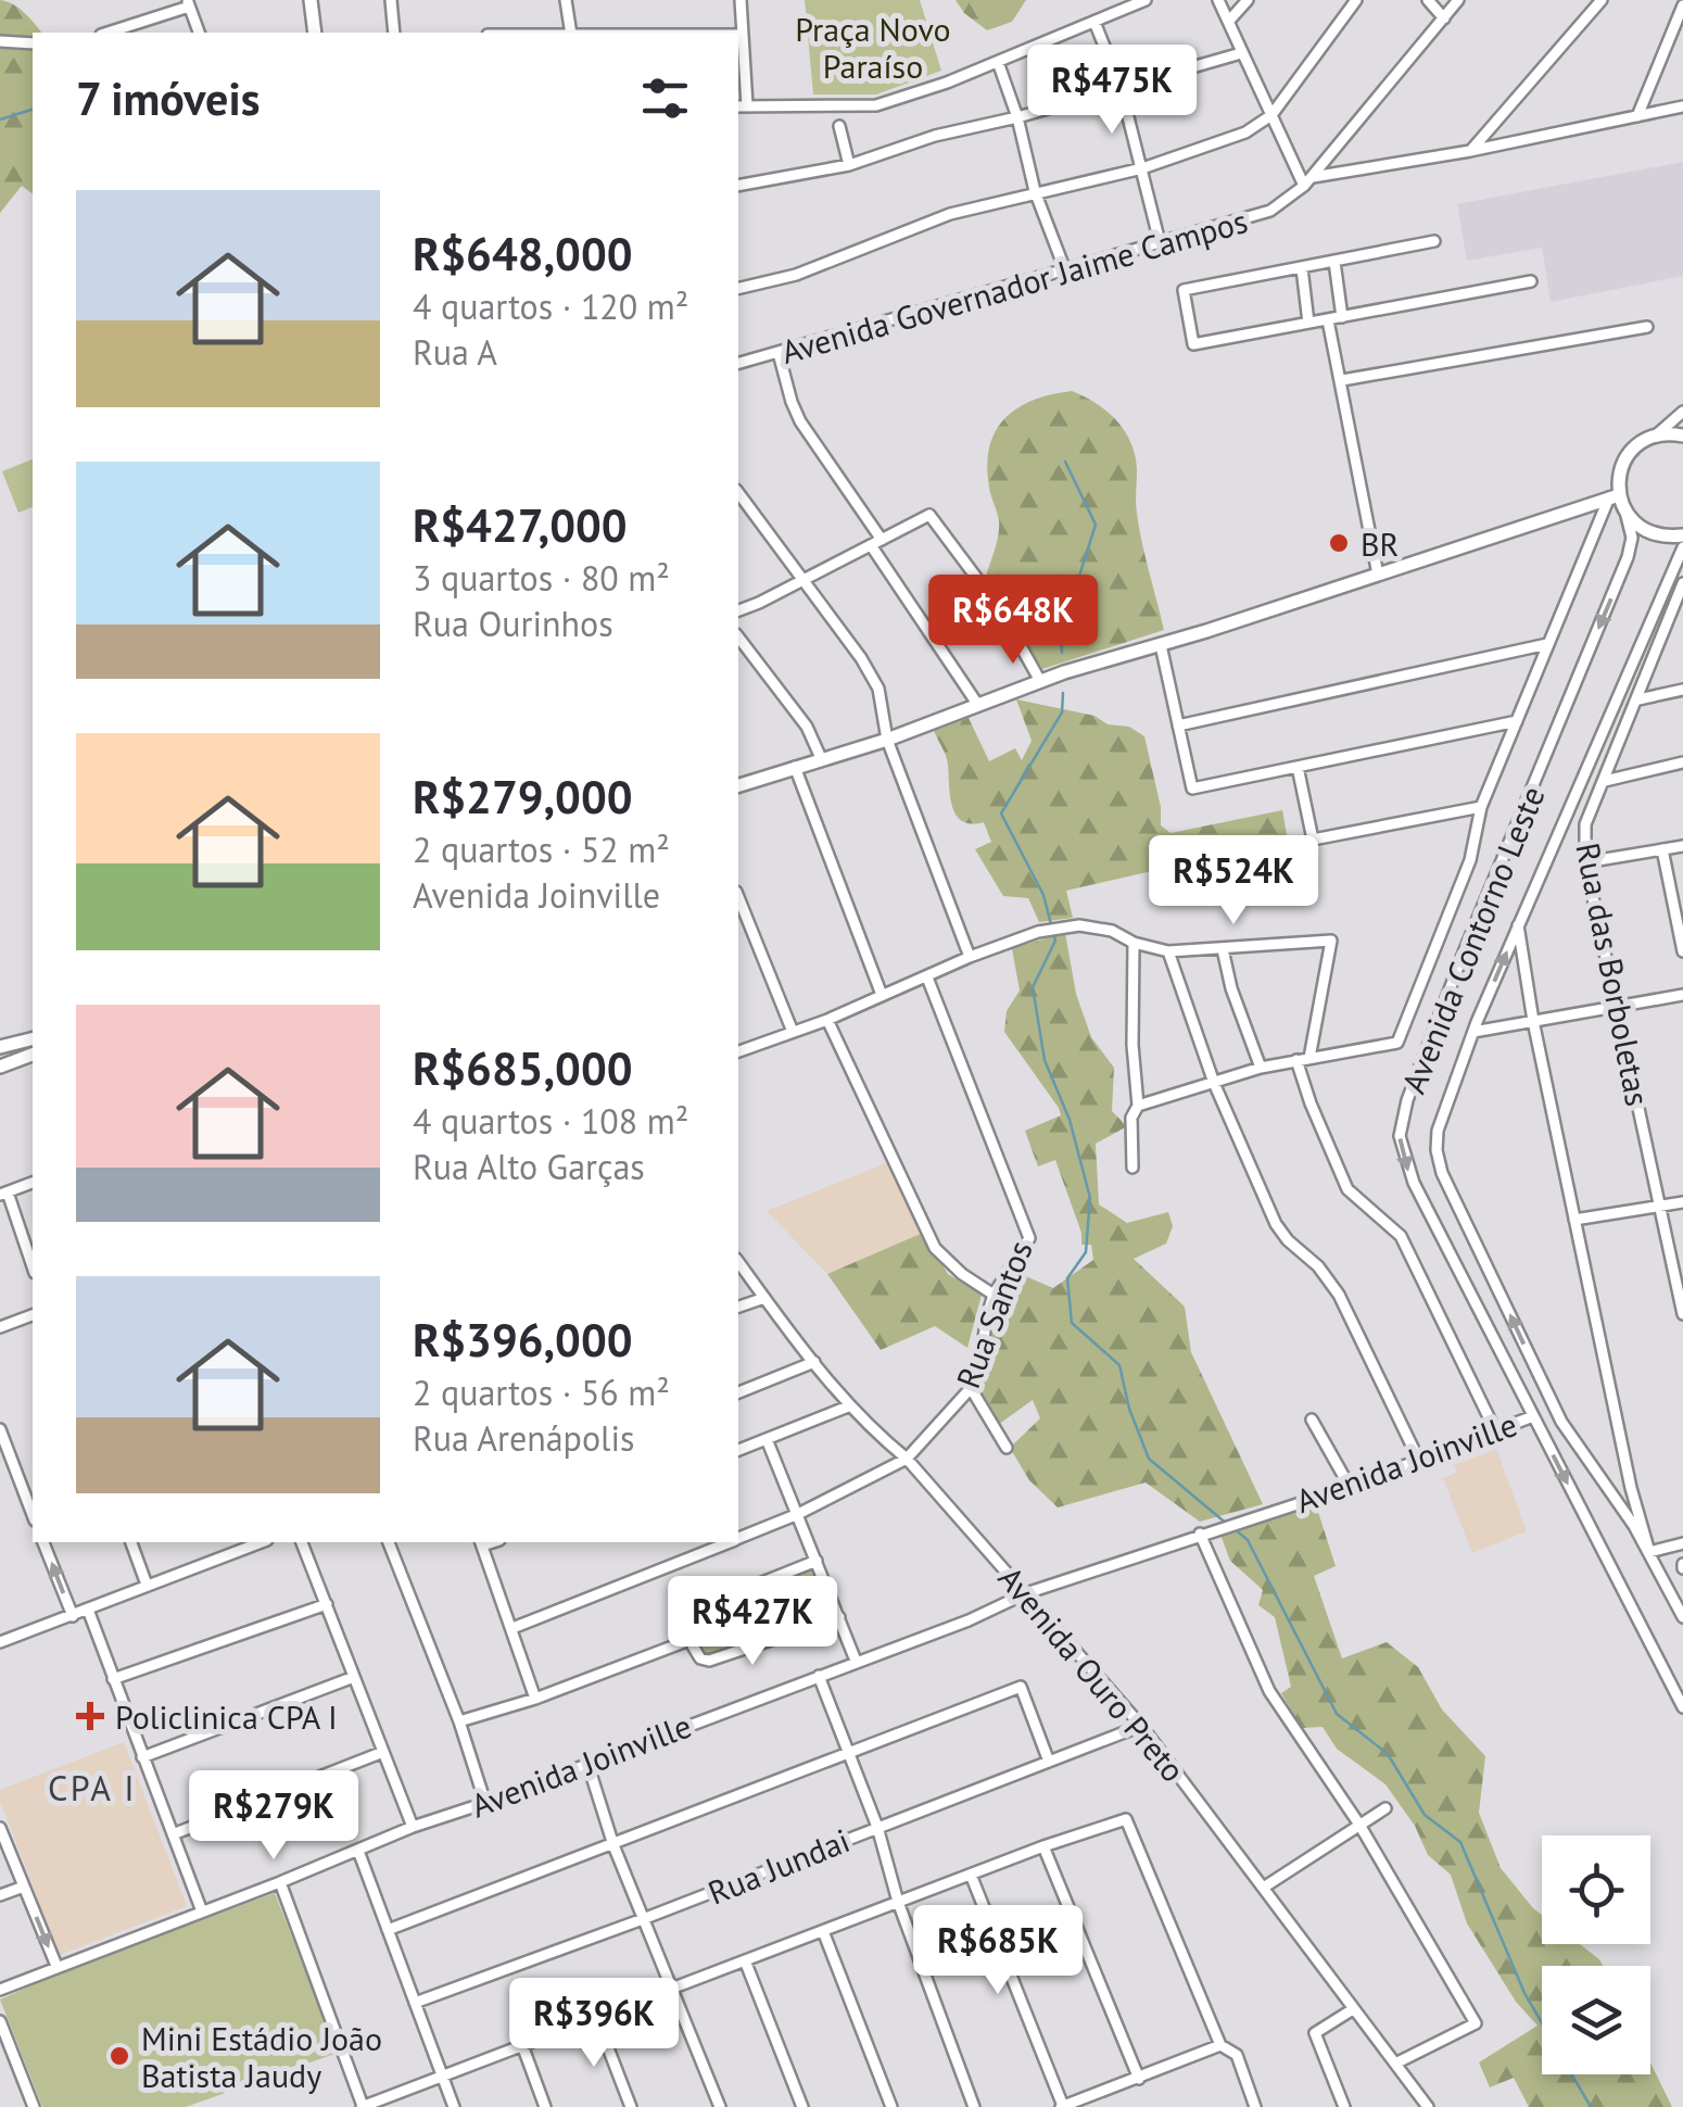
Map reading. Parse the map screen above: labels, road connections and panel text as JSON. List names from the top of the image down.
{
  "streets": {
    "street": [
      "Avenida Governador Jaime Campos",
      "Avenida Contorno Leste",
      "Rua das Borboletas",
      "Rua Santos",
      "Avenida Joinville",
      "Avenida Ouro Preto",
      "Rua Jundai"
    ]
  },
  "crossings": [
    ["Avenida Contorno Leste", "Avenida Joinville"],
    ["Rua Santos", "Avenida Ouro Preto"],
    ["Avenida Joinville", "Avenida Ouro Preto"],
    ["Avenida Ouro Preto", "Rua Jundai"]
  ],
  "districts": ["CPA I"],
  "parks": ["Praça Novo Paraíso"],
  "places": {
    "other": ["BR", "Mini Estádio João Batista Jaudy"],
    "health": ["Policlinica CPA I"]
  },
  "page": {
    "heading": "7 imóveis",
    "price": [
      "R$475K",
      "R$648K",
      "R$524K",
      "R$427K",
      "R$279K",
      "R$685K",
      "R$396K"
    ],
    "list": [
      {
        "name": "R$648,000",
        "note": "4 quartos · 120 m² · Rua A"
      },
      {
        "name": "R$427,000",
        "note": "3 quartos · 80 m² · Rua Ourinhos"
      },
      {
        "name": "R$279,000",
        "note": "2 quartos · 52 m² · Avenida Joinville"
      },
      {
        "name": "R$685,000",
        "note": "4 quartos · 108 m² · Rua Alto Garças"
      },
      {
        "name": "R$396,000",
        "note": "2 quartos · 56 m² · Rua Arenápolis"
      }
    ]
  }
}
